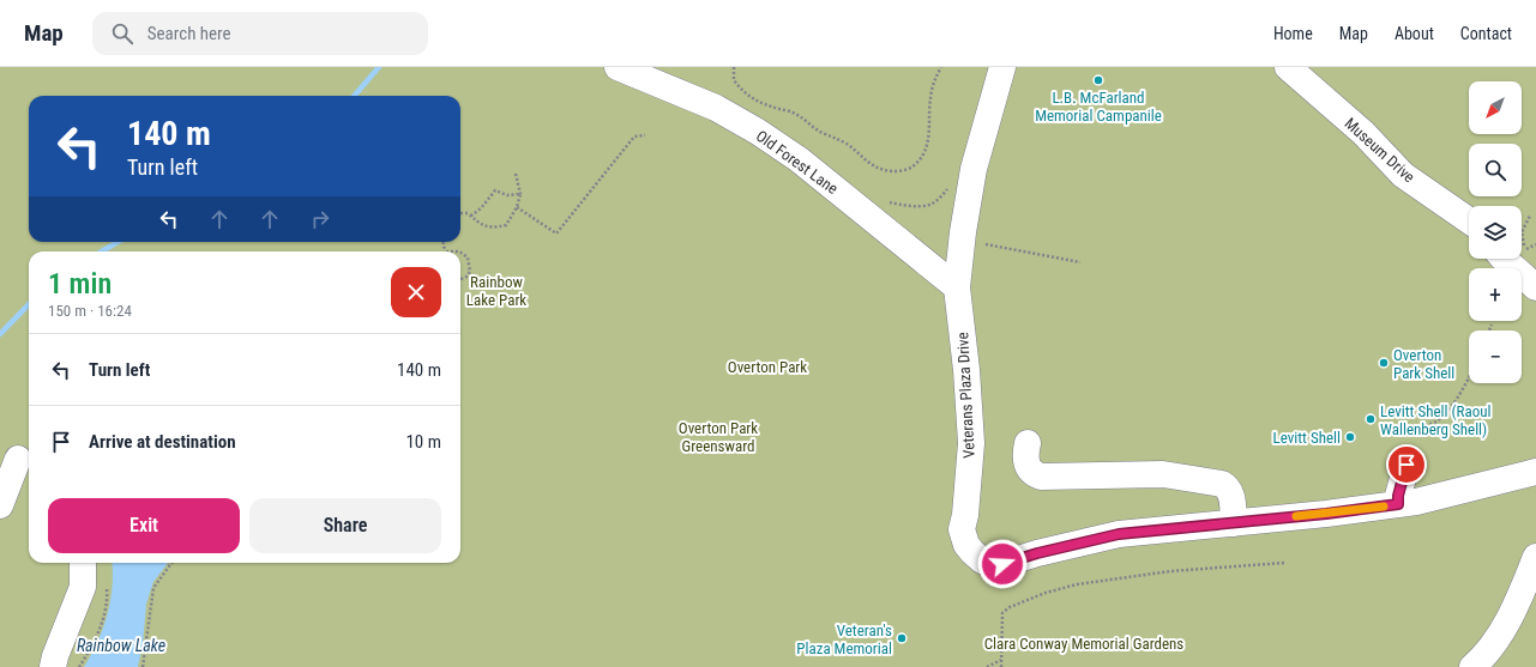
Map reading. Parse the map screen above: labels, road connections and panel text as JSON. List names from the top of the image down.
{
  "streets": {
    "street": ["Museum Drive", "Old Forest Lane", "Veterans Plaza Drive"]
  },
  "crossings": [
    ["Old Forest Lane", "Veterans Plaza Drive"]
  ],
  "water": ["Rainbow Lake"],
  "parks": [
    "Rainbow Lake Park",
    "Overton Park",
    "Overton Park Greensward",
    "Clara Conway Memorial Gardens"
  ],
  "places": [
    "L.B. McFarland Memorial Campanile",
    "Overton Park Shell",
    "Levitt Shell (Raoul Wallenberg Shell)",
    "Levitt Shell",
    "Veteran's Plaza Memorial"
  ],
  "north": "bottom left",
  "page": {
    "header": "Map",
    "search": "Search here",
    "nav": [
      "Home",
      "Map",
      "About",
      "Contact"
    ],
    "map_buttons": ["+", "−"],
    "turn": ["140 m", "Turn left"],
    "heading": ["1 min", "150 m · 16:24"],
    "list": [
      {
        "name": "Turn left",
        "value": "140 m"
      },
      {
        "name": "Arrive at destination",
        "value": "10 m"
      }
    ],
    "buttons": ["Exit", "Share"]
  }
}
